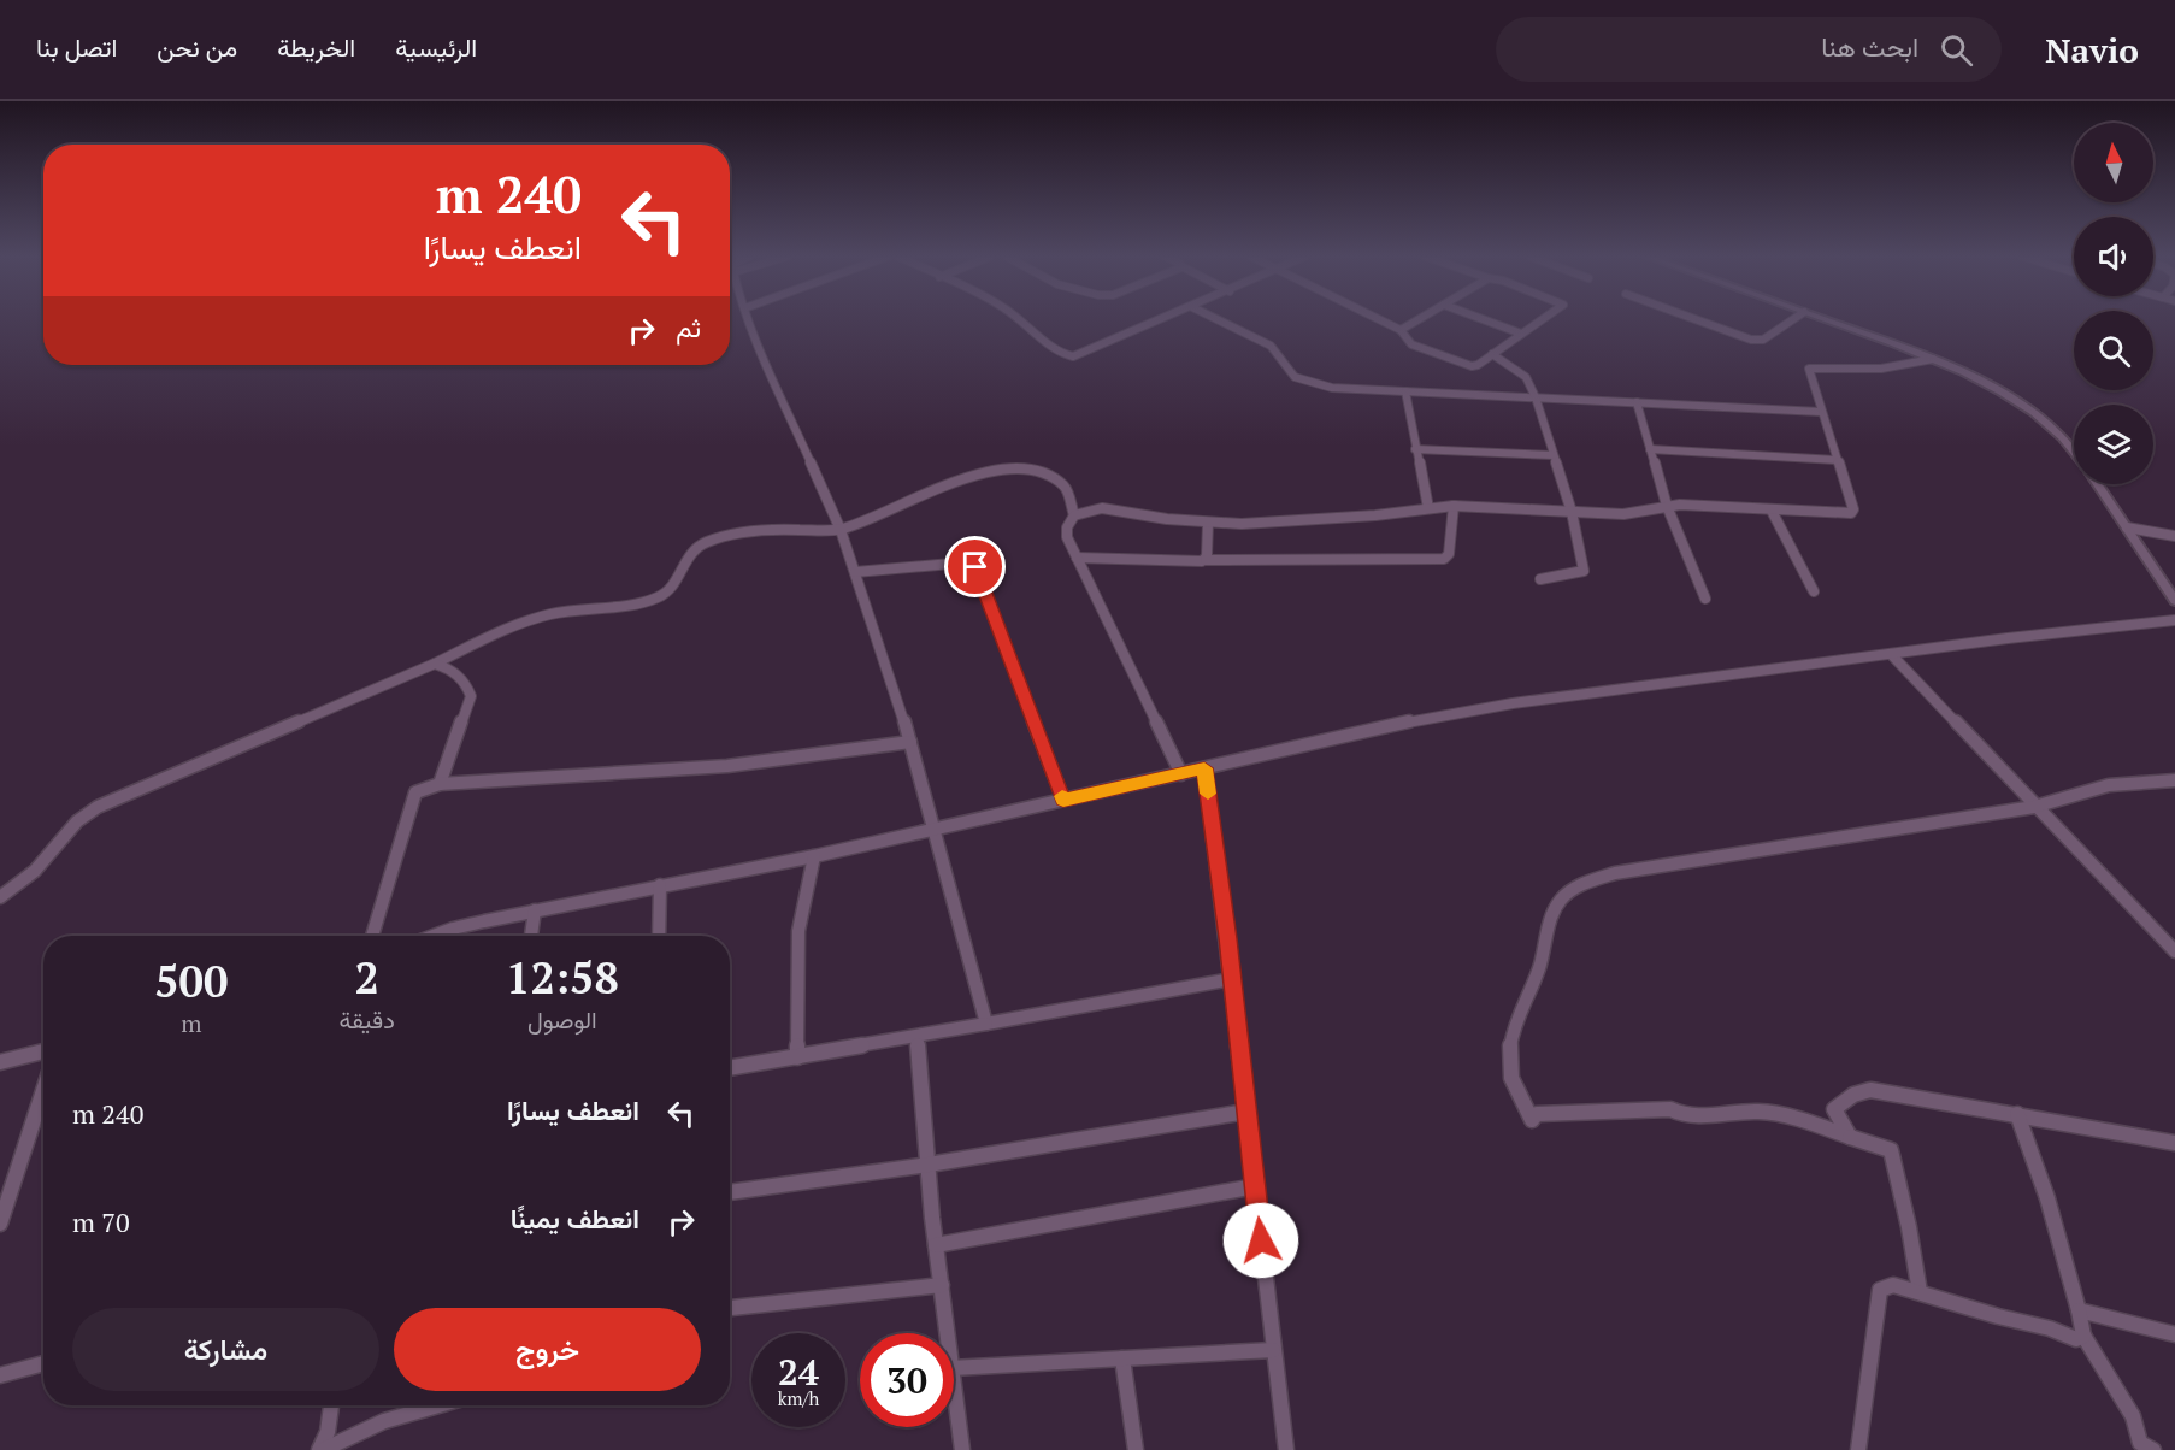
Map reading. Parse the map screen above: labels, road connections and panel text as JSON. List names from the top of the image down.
{
  "north": "top",
  "page": {
    "header": "Navio",
    "search": "ابحث هنا",
    "nav": [
      "الرئيسية",
      "الخريطة",
      "من نحن",
      "اتصل بنا"
    ],
    "turn": ["240 m", "انعطف يسارًا"],
    "then": "ثم",
    "eta": [
      "12:58",
      "الوصول",
      "2",
      "دقيقة",
      "500",
      "m"
    ],
    "list": [
      {
        "name": "انعطف يسارًا",
        "value": "240 m"
      },
      {
        "name": "انعطف يمينًا",
        "value": "70 m"
      }
    ],
    "buttons": ["خروج", "مشاركة"],
    "speed": "24 km/h",
    "limit": "30"
  }
}
